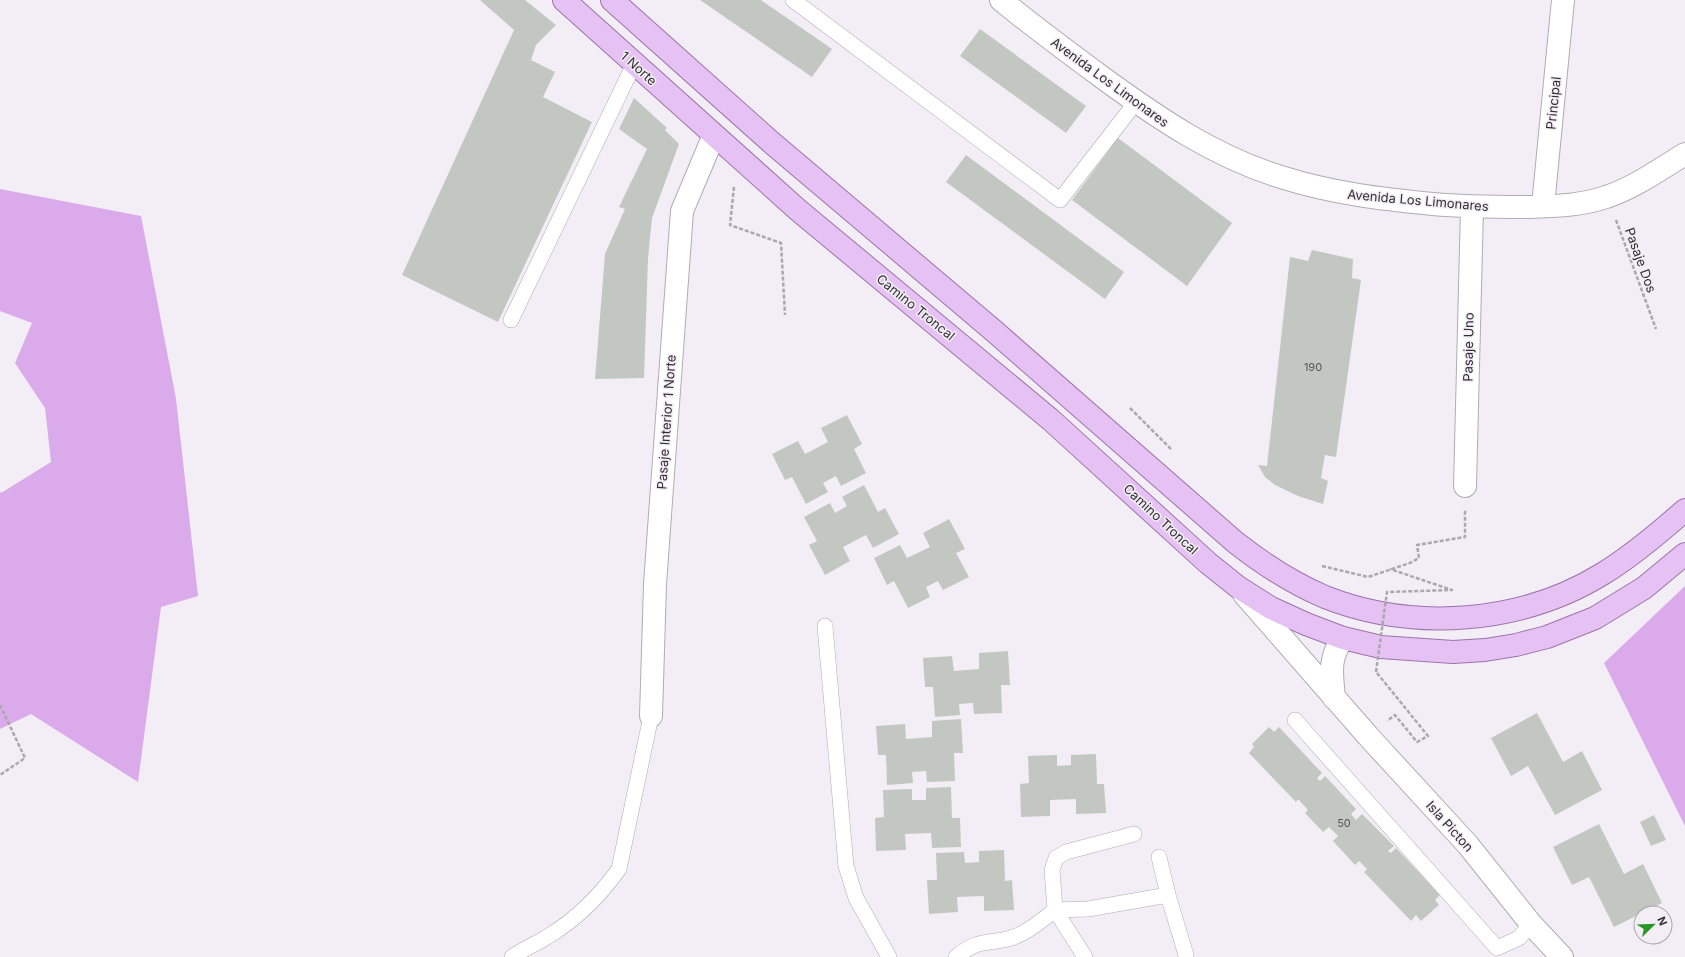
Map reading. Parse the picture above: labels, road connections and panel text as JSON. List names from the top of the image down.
{
  "streets": {
    "main road": ["1 Norte", "Camino Troncal"],
    "street": [
      "Avenida Los Limonares",
      "Principal",
      "Pasaje Uno",
      "Pasaje Interior 1 Norte",
      "Isla Picton"
    ],
    "path": ["Pasaje Dos"]
  },
  "crossings": [
    ["1 Norte", "Camino Troncal"],
    ["1 Norte", "Pasaje Interior 1 Norte"],
    ["Avenida Los Limonares", "Principal"],
    ["Avenida Los Limonares", "Pasaje Dos"],
    ["Avenida Los Limonares", "Pasaje Uno"],
    ["Camino Troncal", "Pasaje Interior 1 Norte"],
    ["Camino Troncal", "Isla Picton"]
  ],
  "house_numbers": ["190", "50"],
  "north": "top right"
}
